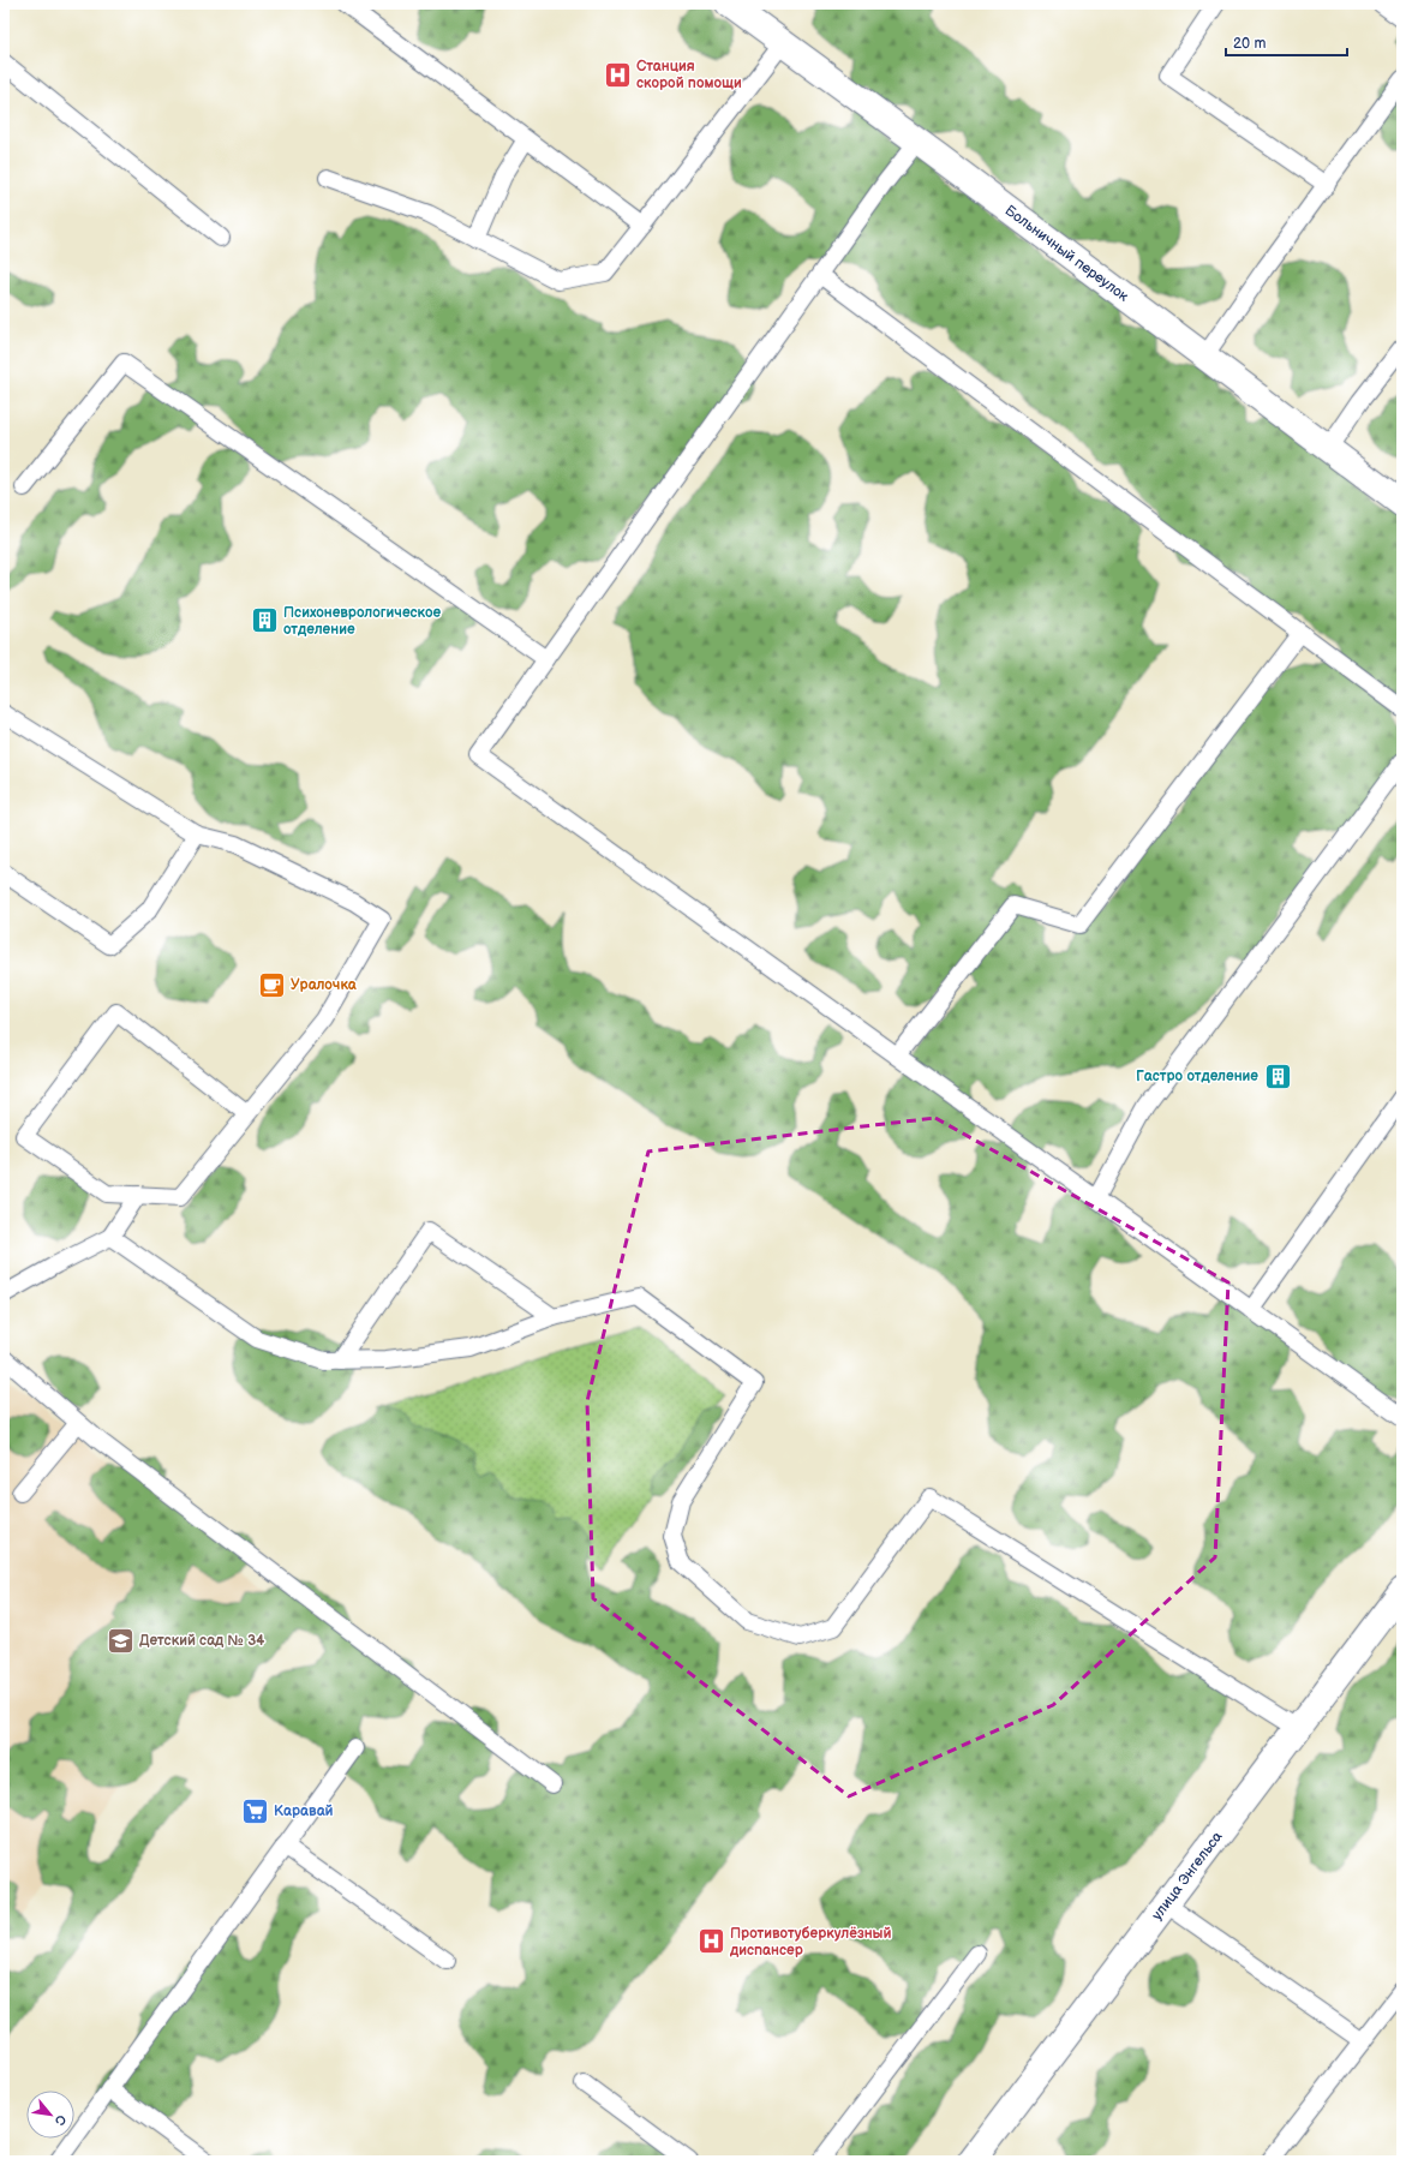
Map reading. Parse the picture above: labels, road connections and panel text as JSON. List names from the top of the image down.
{
  "streets": {
    "street": ["Больничный переулок", "улица Энгельса"]
  },
  "places": {
    "hospital": ["Станция скорой помощи", "Противотуберкулёзный диспансер"],
    "building": ["Психоневрологическое отделение", "Гастро отделение"],
    "cafe": ["Уралочка"],
    "school or university": ["Детский сад № 34"],
    "supermarket": ["Каравай"]
  },
  "scale_bar": "20 m",
  "north": "bottom right"
}
